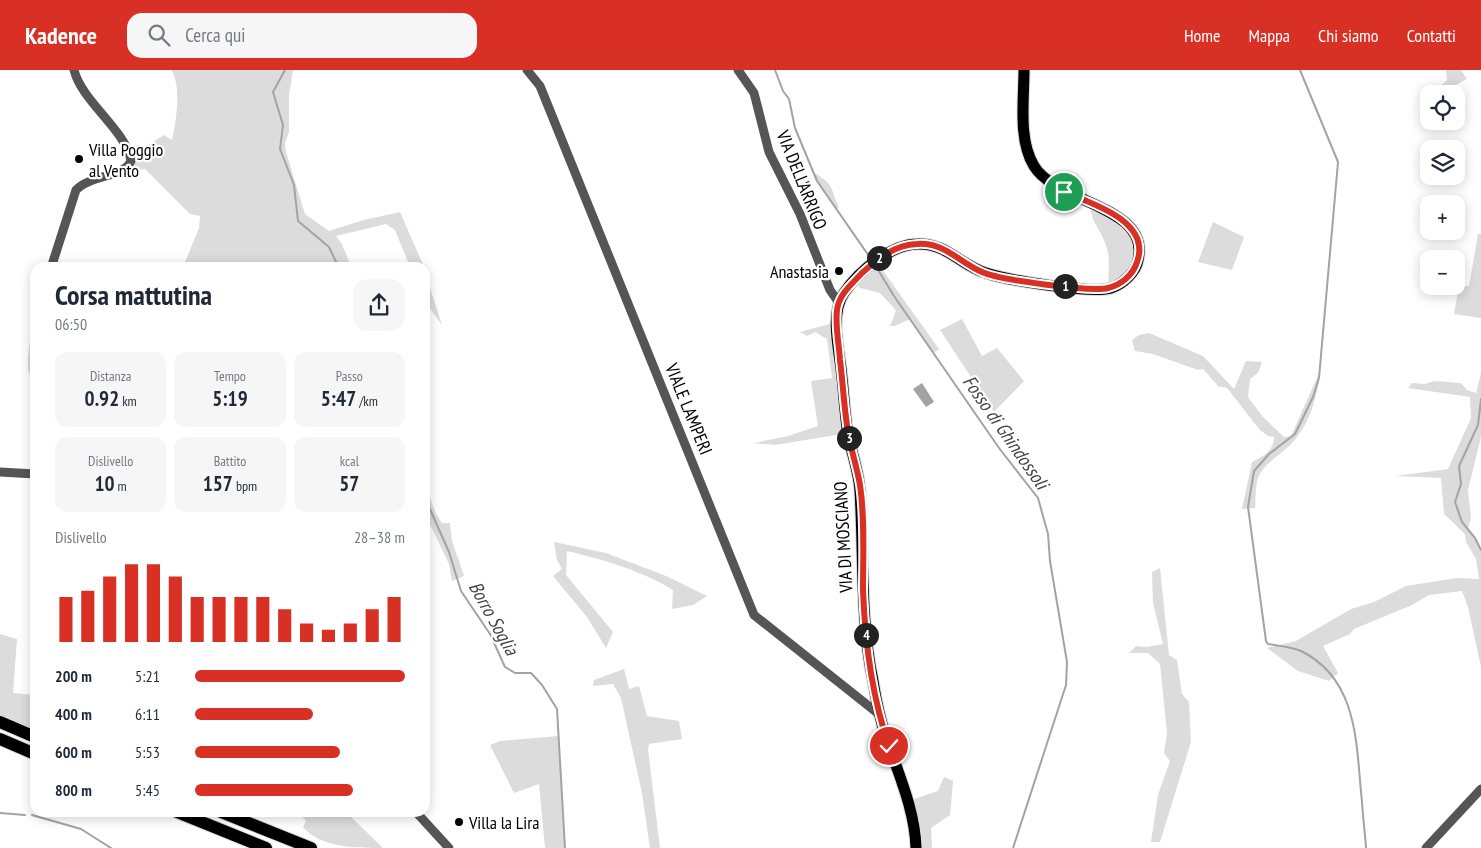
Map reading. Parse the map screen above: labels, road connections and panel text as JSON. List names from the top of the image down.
{
  "streets": {
    "main road": ["VIA DI MOSCIANO"],
    "street": ["VIA DELL'ARRIGO", "VIALE LAMPERI"]
  },
  "crossings": [
    ["VIA DELL'ARRIGO", "VIA DI MOSCIANO"],
    ["VIALE LAMPERI", "VIA DI MOSCIANO"]
  ],
  "water": ["Fosso di Ghindossoli", "Borro Soglia"],
  "places": ["Villa Poggio al Vento", "Anastasia", "Villa la Lira"],
  "page": {
    "header": "Kadence",
    "search": "Cerca qui",
    "nav": [
      "Home",
      "Mappa",
      "Chi siamo",
      "Contatti"
    ],
    "map_buttons": ["+", "−"],
    "pins": [
      "2",
      "1",
      "3",
      "4"
    ],
    "heading": ["Corsa mattutina", "06:50"],
    "stats": [
      ["Distanza", "0.92 km"],
      ["Tempo", "5:19"],
      ["Passo", "5:47 /km"],
      ["Dislivello", "10 m"],
      ["Battito", "157 bpm"],
      ["kcal", "57"]
    ],
    "chart": ["Dislivello", "28–38 m"],
    "list": [
      {
        "name": "200 m",
        "note": "5:21"
      },
      {
        "name": "400 m",
        "note": "6:11"
      },
      {
        "name": "600 m",
        "note": "5:53"
      },
      {
        "name": "800 m",
        "note": "5:45"
      }
    ]
  }
}
